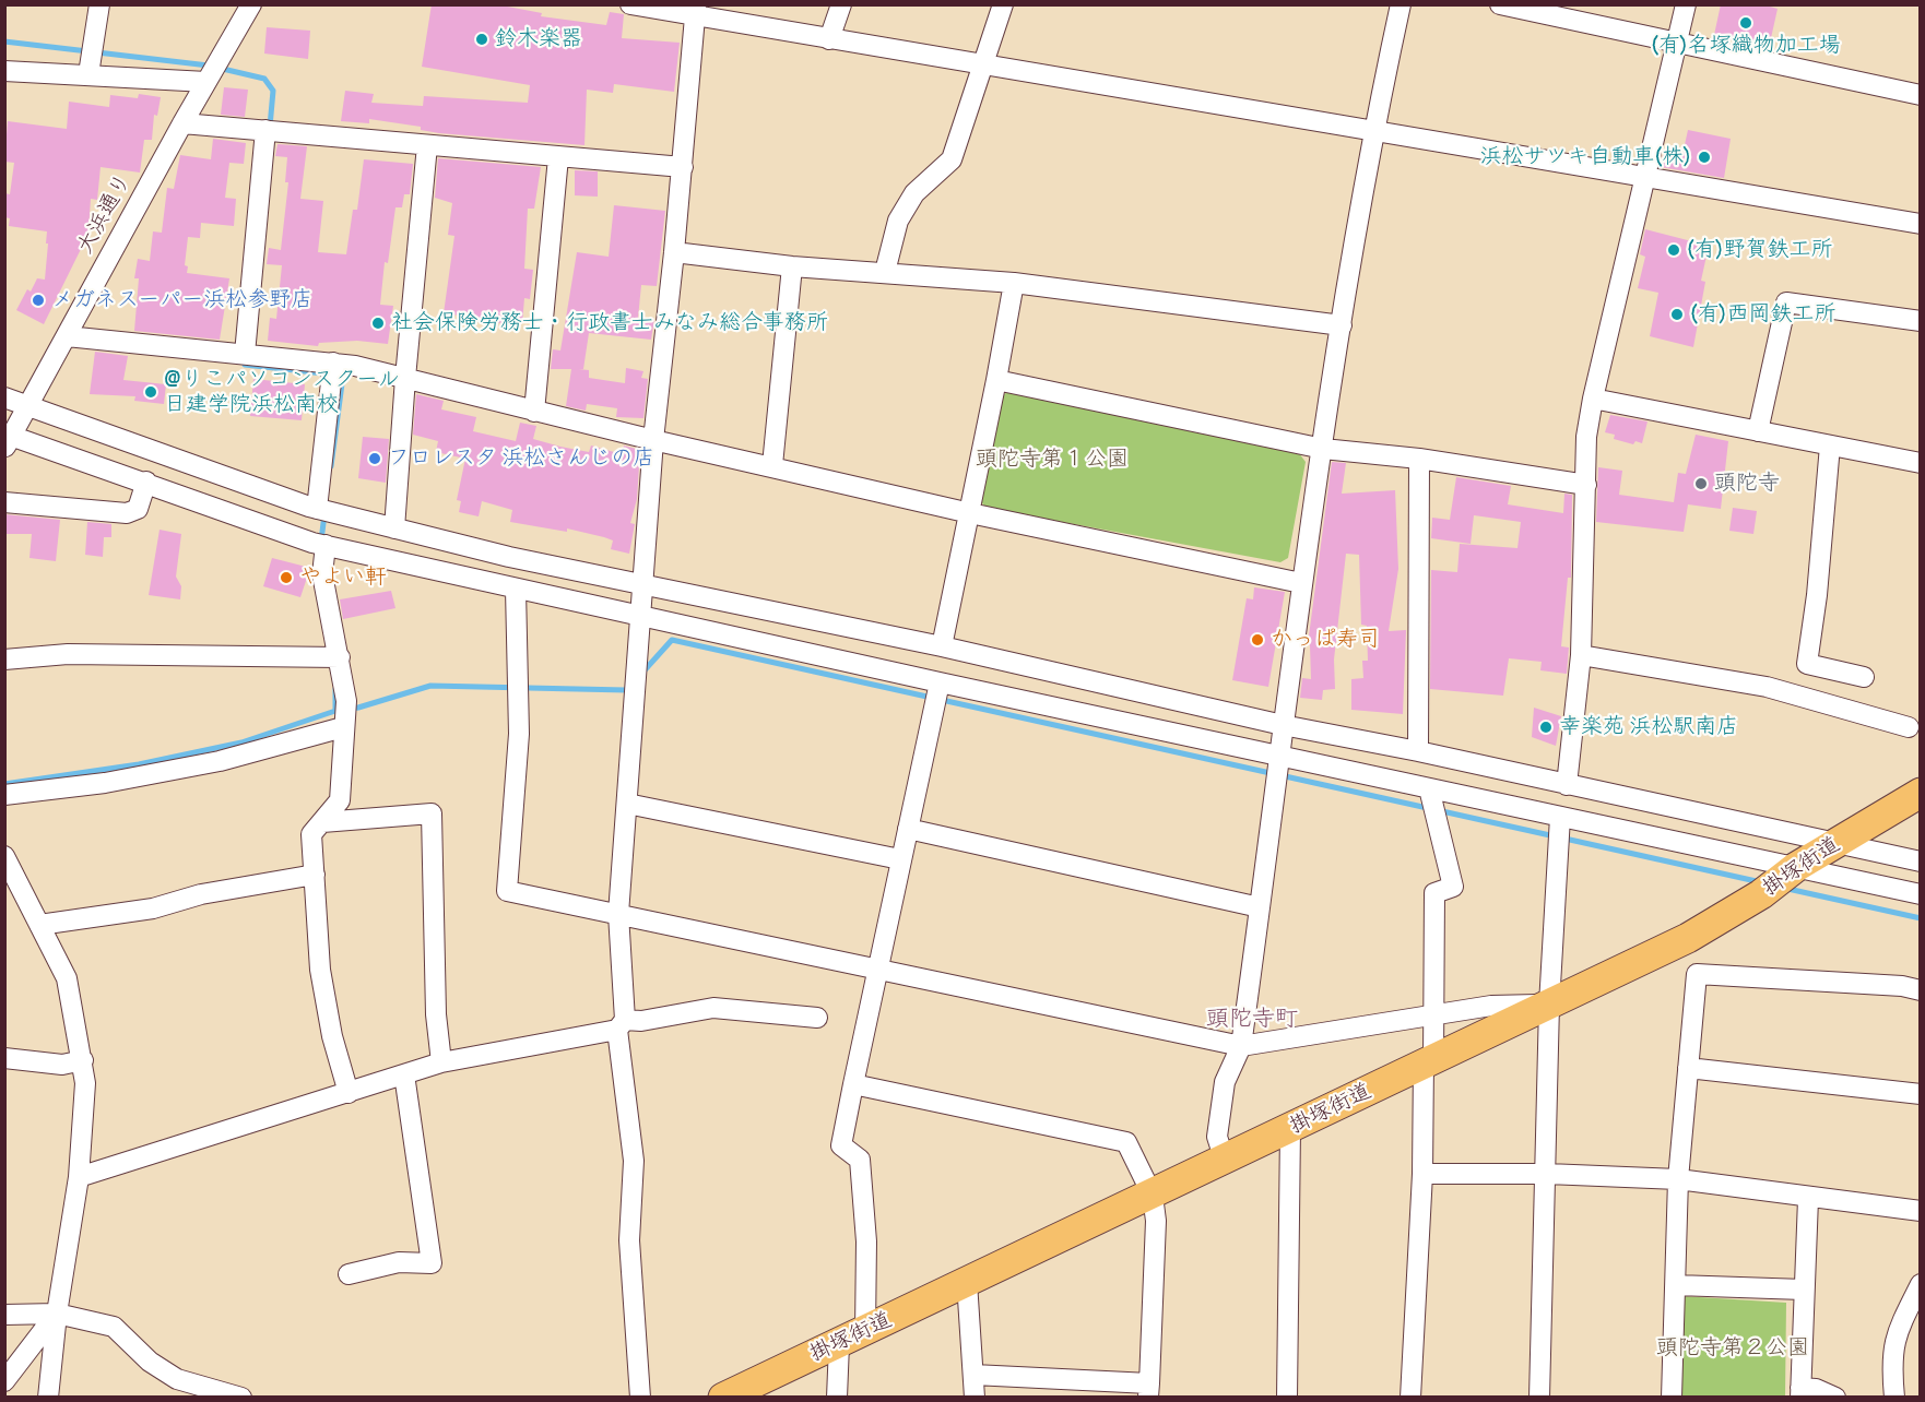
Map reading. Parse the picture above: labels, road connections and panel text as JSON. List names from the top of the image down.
{
  "streets": {
    "highway": ["掛塚街道"],
    "street": ["大浜通り"]
  },
  "districts": ["頭陀寺町"],
  "parks": ["頭陀寺第１公園", "頭陀寺第２公園"],
  "places": [
    "(有)名塚織物加工場",
    "鈴木楽器",
    "浜松サツキ自動車(株)",
    "(有)野賀鉄工所",
    "メガネスーパー浜松参野店",
    "(有)西岡鉄工所",
    "社会保険労務士・行政書士みなみ総合事務所",
    "@りこパソコンスクール 日建学院浜松南校",
    "フロレスタ 浜松さんじの店",
    "頭陀寺",
    "やよい軒",
    "かっぱ寿司",
    "幸楽苑 浜松駅南店"
  ]
}
